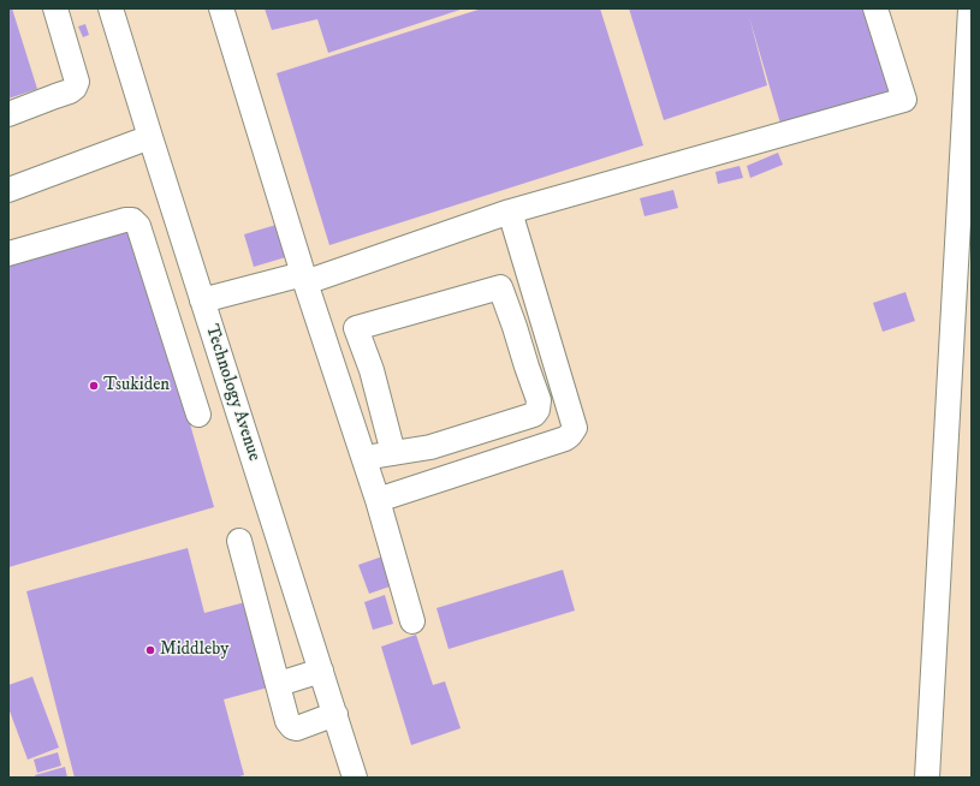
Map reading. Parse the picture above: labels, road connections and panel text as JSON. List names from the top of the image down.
{
  "streets": {
    "street": ["Technology Avenue"]
  },
  "places": ["Tsukiden", "Middleby"]
}
